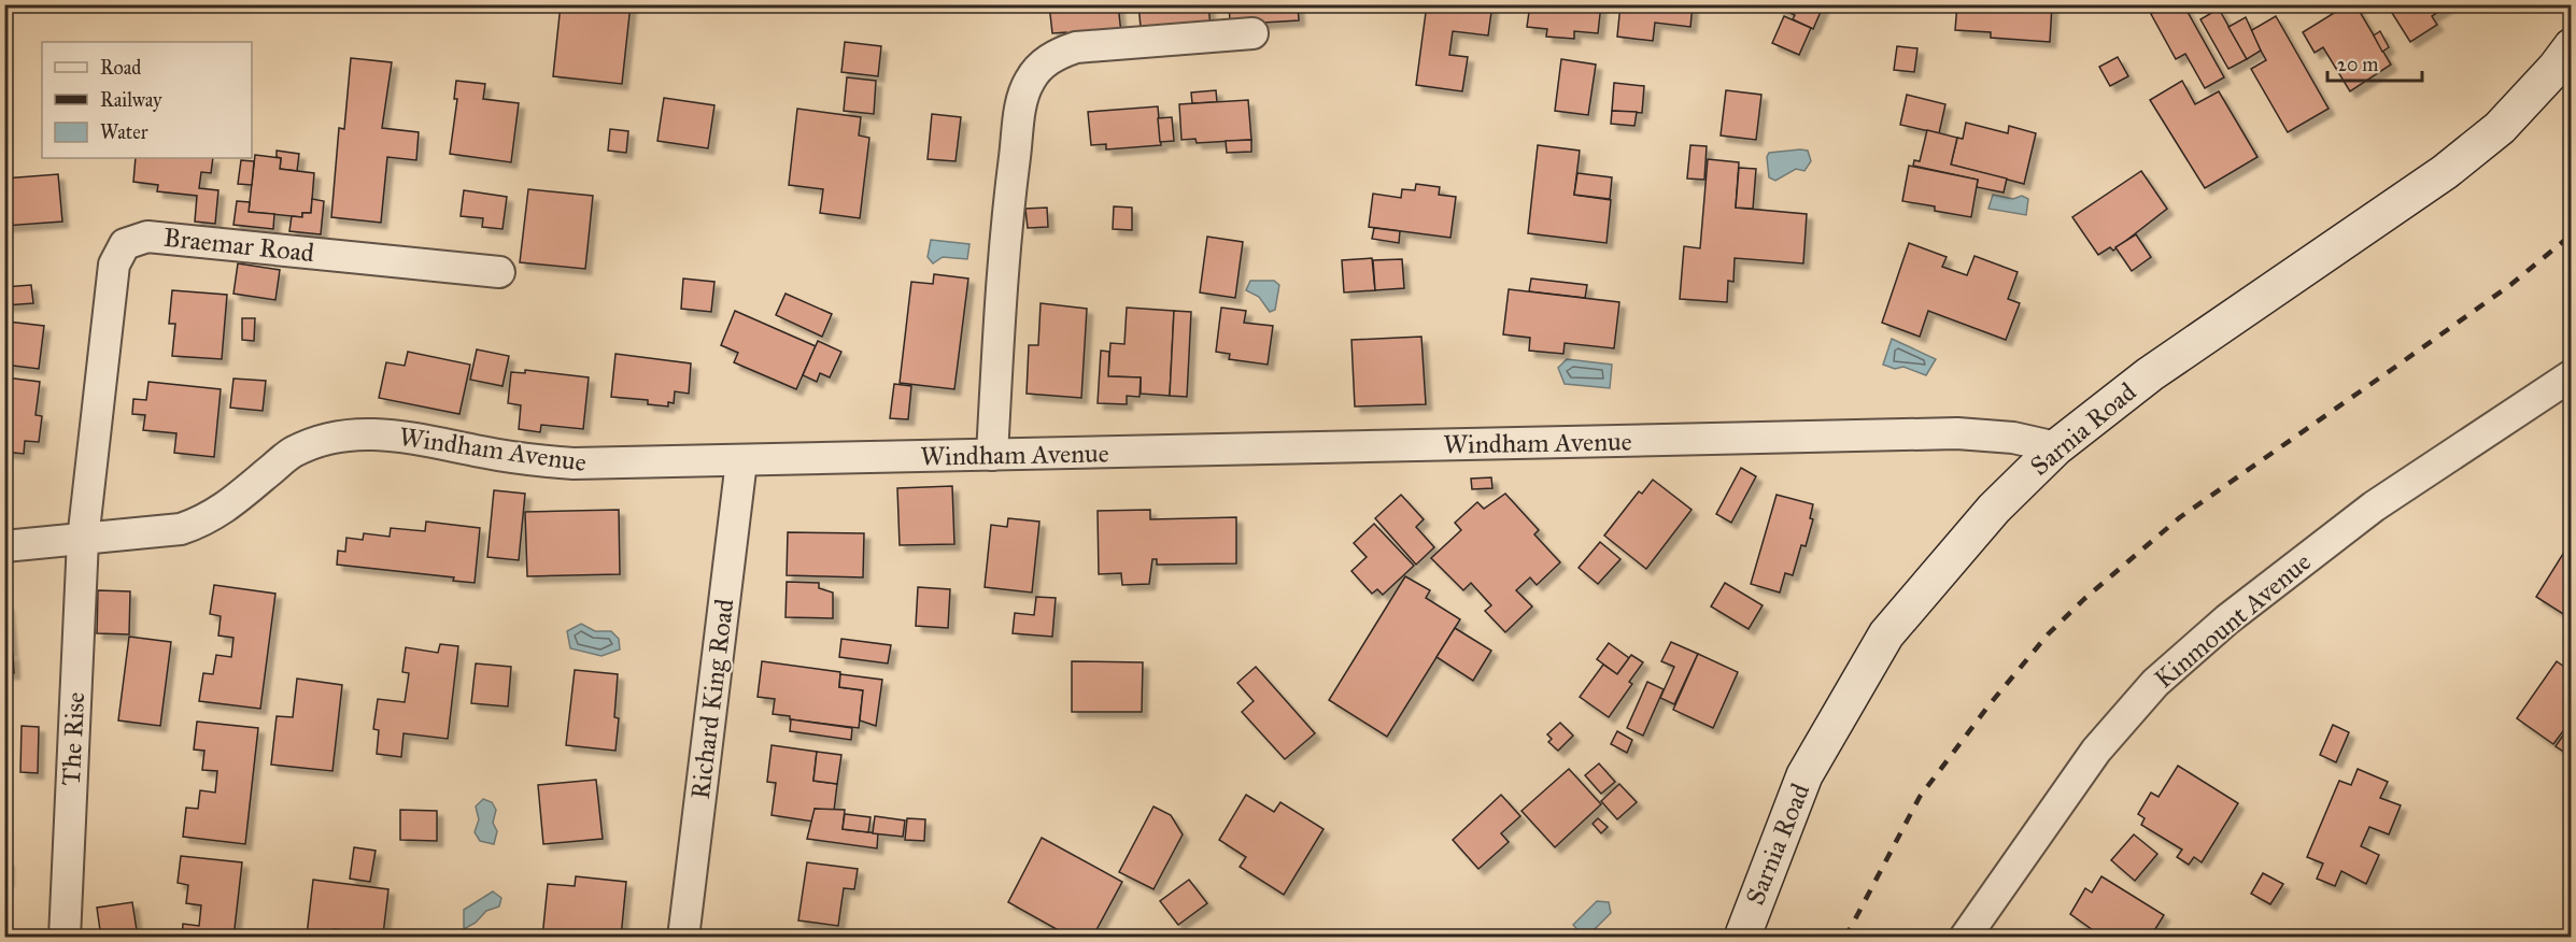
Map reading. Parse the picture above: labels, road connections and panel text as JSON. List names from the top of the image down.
{
  "streets": {
    "main road": ["Sarnia Road"],
    "street": [
      "Braemar Road",
      "Windham Avenue",
      "Kinmount Avenue",
      "Richard King Road",
      "The Rise"
    ]
  },
  "crossings": [
    ["Braemar Road", "Windham Avenue"],
    ["Braemar Road", "The Rise"],
    ["Sarnia Road", "Windham Avenue"],
    ["Windham Avenue", "Richard King Road"],
    ["Windham Avenue", "The Rise"]
  ],
  "legend": ["Road", "Railway", "Water"],
  "scale_bar": "20 m"
}
